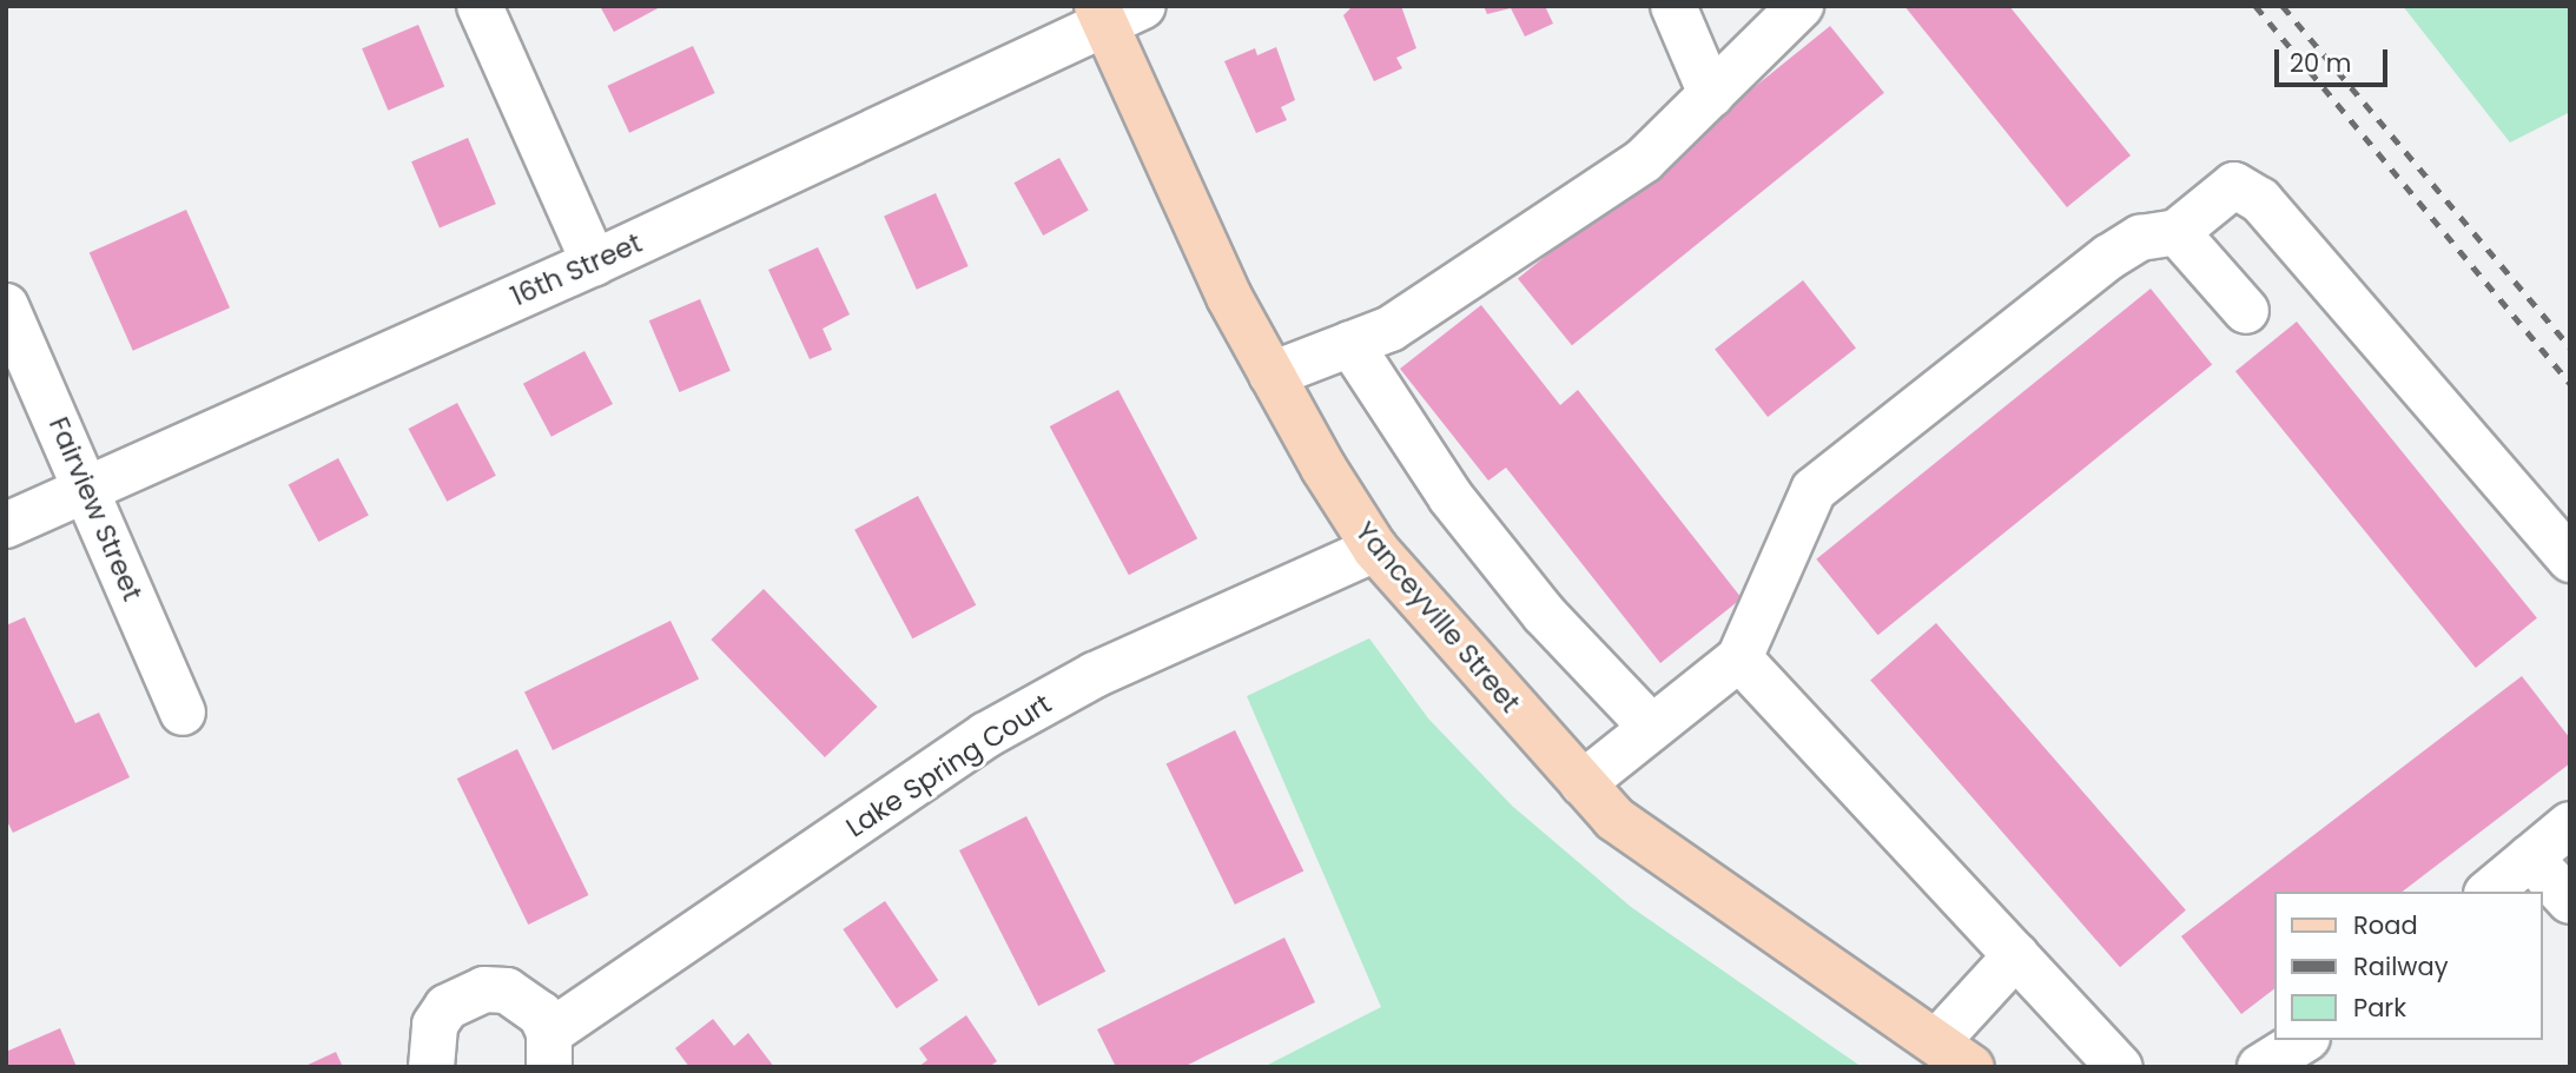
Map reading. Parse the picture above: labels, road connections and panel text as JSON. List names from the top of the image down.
{
  "streets": {
    "main road": ["Yanceyville Street"],
    "street": ["16th Street", "Fairview Street", "Lake Spring Court"]
  },
  "crossings": [
    ["16th Street", "Fairview Street"],
    ["16th Street", "Yanceyville Street"],
    ["Yanceyville Street", "Lake Spring Court"]
  ],
  "legend": ["Road", "Railway", "Park"],
  "scale_bar": "20 m"
}
